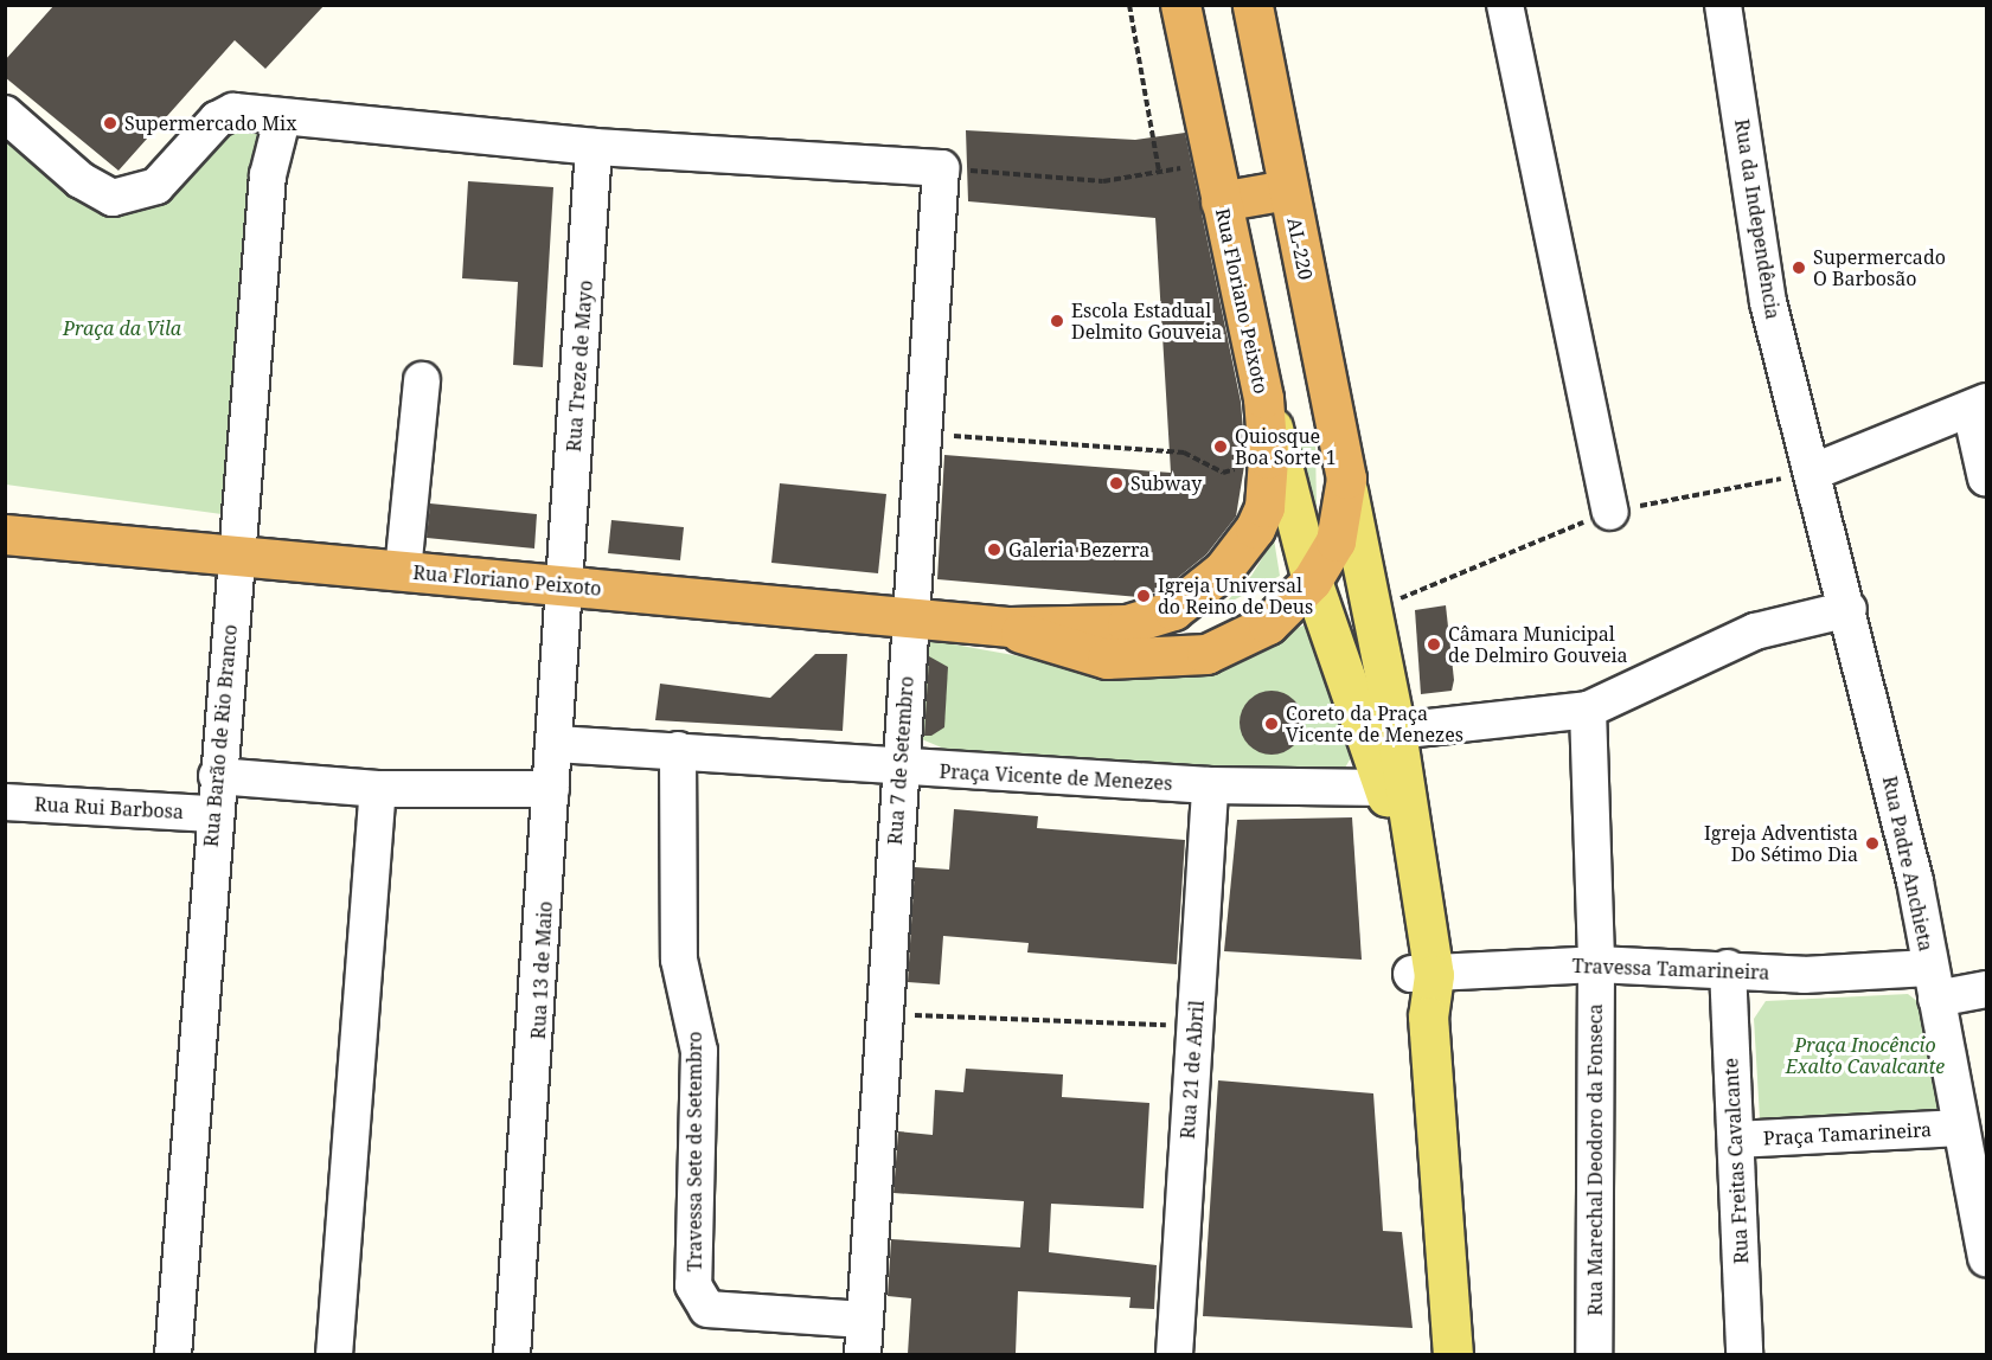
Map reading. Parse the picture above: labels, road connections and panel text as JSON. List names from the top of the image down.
{
  "streets": {
    "highway": ["AL-220", "Rua Floriano Peixoto"],
    "street": [
      "Rua da Independência",
      "Rua Treze de Mayo",
      "Rua Barão de Rio Branco",
      "Rua 7 de Setembro",
      "Praça Vicente de Menezes",
      "Rua Rui Barbosa",
      "Rua Padre Anchieta",
      "Travessa Tamarineira",
      "Rua 13 de Maio",
      "Rua 21 de Abril",
      "Praça Tamarineira",
      "Travessa Sete de Setembro",
      "Rua Marechal Deodoro da Fonseca",
      "Rua Freitas Cavalcante"
    ]
  },
  "crossings": [
    ["Rua da Independência", "Rua Padre Anchieta"],
    ["AL-220", "Rua Floriano Peixoto"],
    ["Rua Floriano Peixoto", "Rua Treze de Mayo"],
    ["Rua Floriano Peixoto", "Rua Barão de Rio Branco"],
    ["Rua Floriano Peixoto", "Rua 7 de Setembro"],
    ["Rua Floriano Peixoto", "Rua 13 de Maio"],
    ["Rua Treze de Mayo", "Rua 13 de Maio"],
    ["Rua Barão de Rio Branco", "Rua Rui Barbosa"],
    ["Rua 7 de Setembro", "Praça Vicente de Menezes"],
    ["Rua 7 de Setembro", "Travessa Sete de Setembro"],
    ["Praça Vicente de Menezes", "Rua 13 de Maio"],
    ["Praça Vicente de Menezes", "Rua 21 de Abril"],
    ["Praça Vicente de Menezes", "Travessa Sete de Setembro"],
    ["Rua Padre Anchieta", "Travessa Tamarineira"],
    ["Rua Padre Anchieta", "Praça Tamarineira"],
    ["Travessa Tamarineira", "Rua Marechal Deodoro da Fonseca"],
    ["Travessa Tamarineira", "Rua Freitas Cavalcante"],
    ["Praça Tamarineira", "Rua Freitas Cavalcante"]
  ],
  "parks": ["Praça da Vila", "Praça Inocêncio Exalto Cavalcante"],
  "places": [
    "Supermercado Mix",
    "Supermercado O Barbosão",
    "Escola Estadual Delmito Gouveia",
    "Quiosque Boa Sorte 1",
    "Subway",
    "Galeria Bezerra",
    "Igreja Universal do Reino de Deus",
    "Câmara Municipal de Delmiro Gouveia",
    "Coreto da Praça Vicente de Menezes",
    "Igreja Adventista Do Sétimo Dia"
  ]
}
